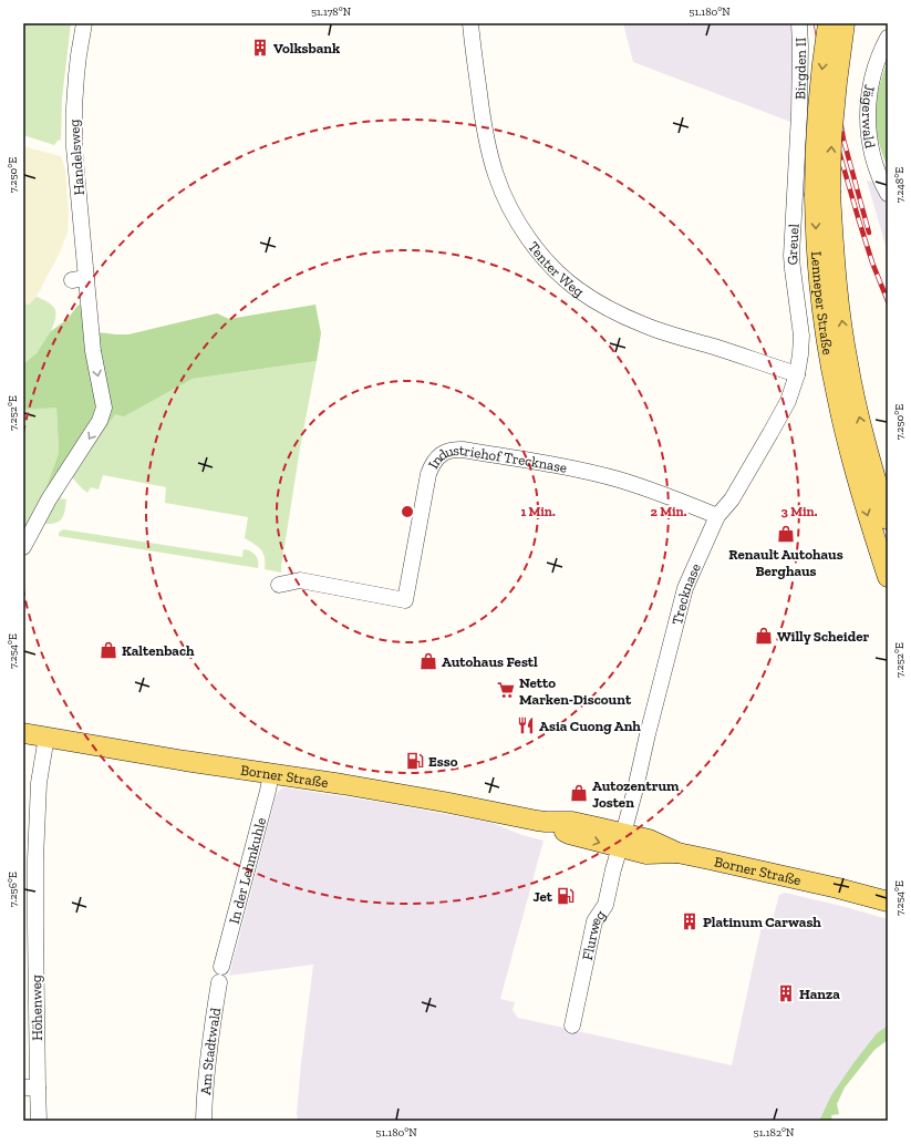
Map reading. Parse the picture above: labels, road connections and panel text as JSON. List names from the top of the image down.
{
  "streets": {
    "main road": ["Lenneper Straße", "Borner Straße"],
    "street": [
      "Birgden II",
      "Jägerwald",
      "Handelsweg",
      "Greuel",
      "Tenter Weg",
      "Industriehof Trecknase",
      "Trecknase",
      "In der Lehmkuhle",
      "Flurweg",
      "Höhenweg",
      "Am Stadtwald"
    ]
  },
  "crossings": [
    ["Birgden II", "Greuel"],
    ["Greuel", "Tenter Weg"],
    ["Greuel", "Trecknase"],
    ["Tenter Weg", "Trecknase"],
    ["Industriehof Trecknase", "Trecknase"],
    ["Trecknase", "Borner Straße"],
    ["Trecknase", "Flurweg"],
    ["Borner Straße", "In der Lehmkuhle"],
    ["Borner Straße", "Flurweg"],
    ["Borner Straße", "Höhenweg"]
  ],
  "one_way": ["Handelsweg"],
  "places": {
    "building": ["Volksbank", "Platinum Carwash", "Hanza"],
    "shop": [
      "Renault Autohaus Berghaus",
      "Willy Scheider",
      "Kaltenbach",
      "Autohaus Festl",
      "Autozentrum Josten"
    ],
    "supermarket": ["Netto Marken-Discount"],
    "restaurant": ["Asia Cuong Anh"],
    "fuel station": ["Esso", "Jet"]
  },
  "coordinates": [
    "51.178°N",
    "51.180°N",
    "7.250°E",
    "7.248°E",
    "7.252°E",
    "7.254°E",
    "7.256°E",
    "51.182°N"
  ],
  "rings": ["1 Min.", "2 Min.", "3 Min."]
}
